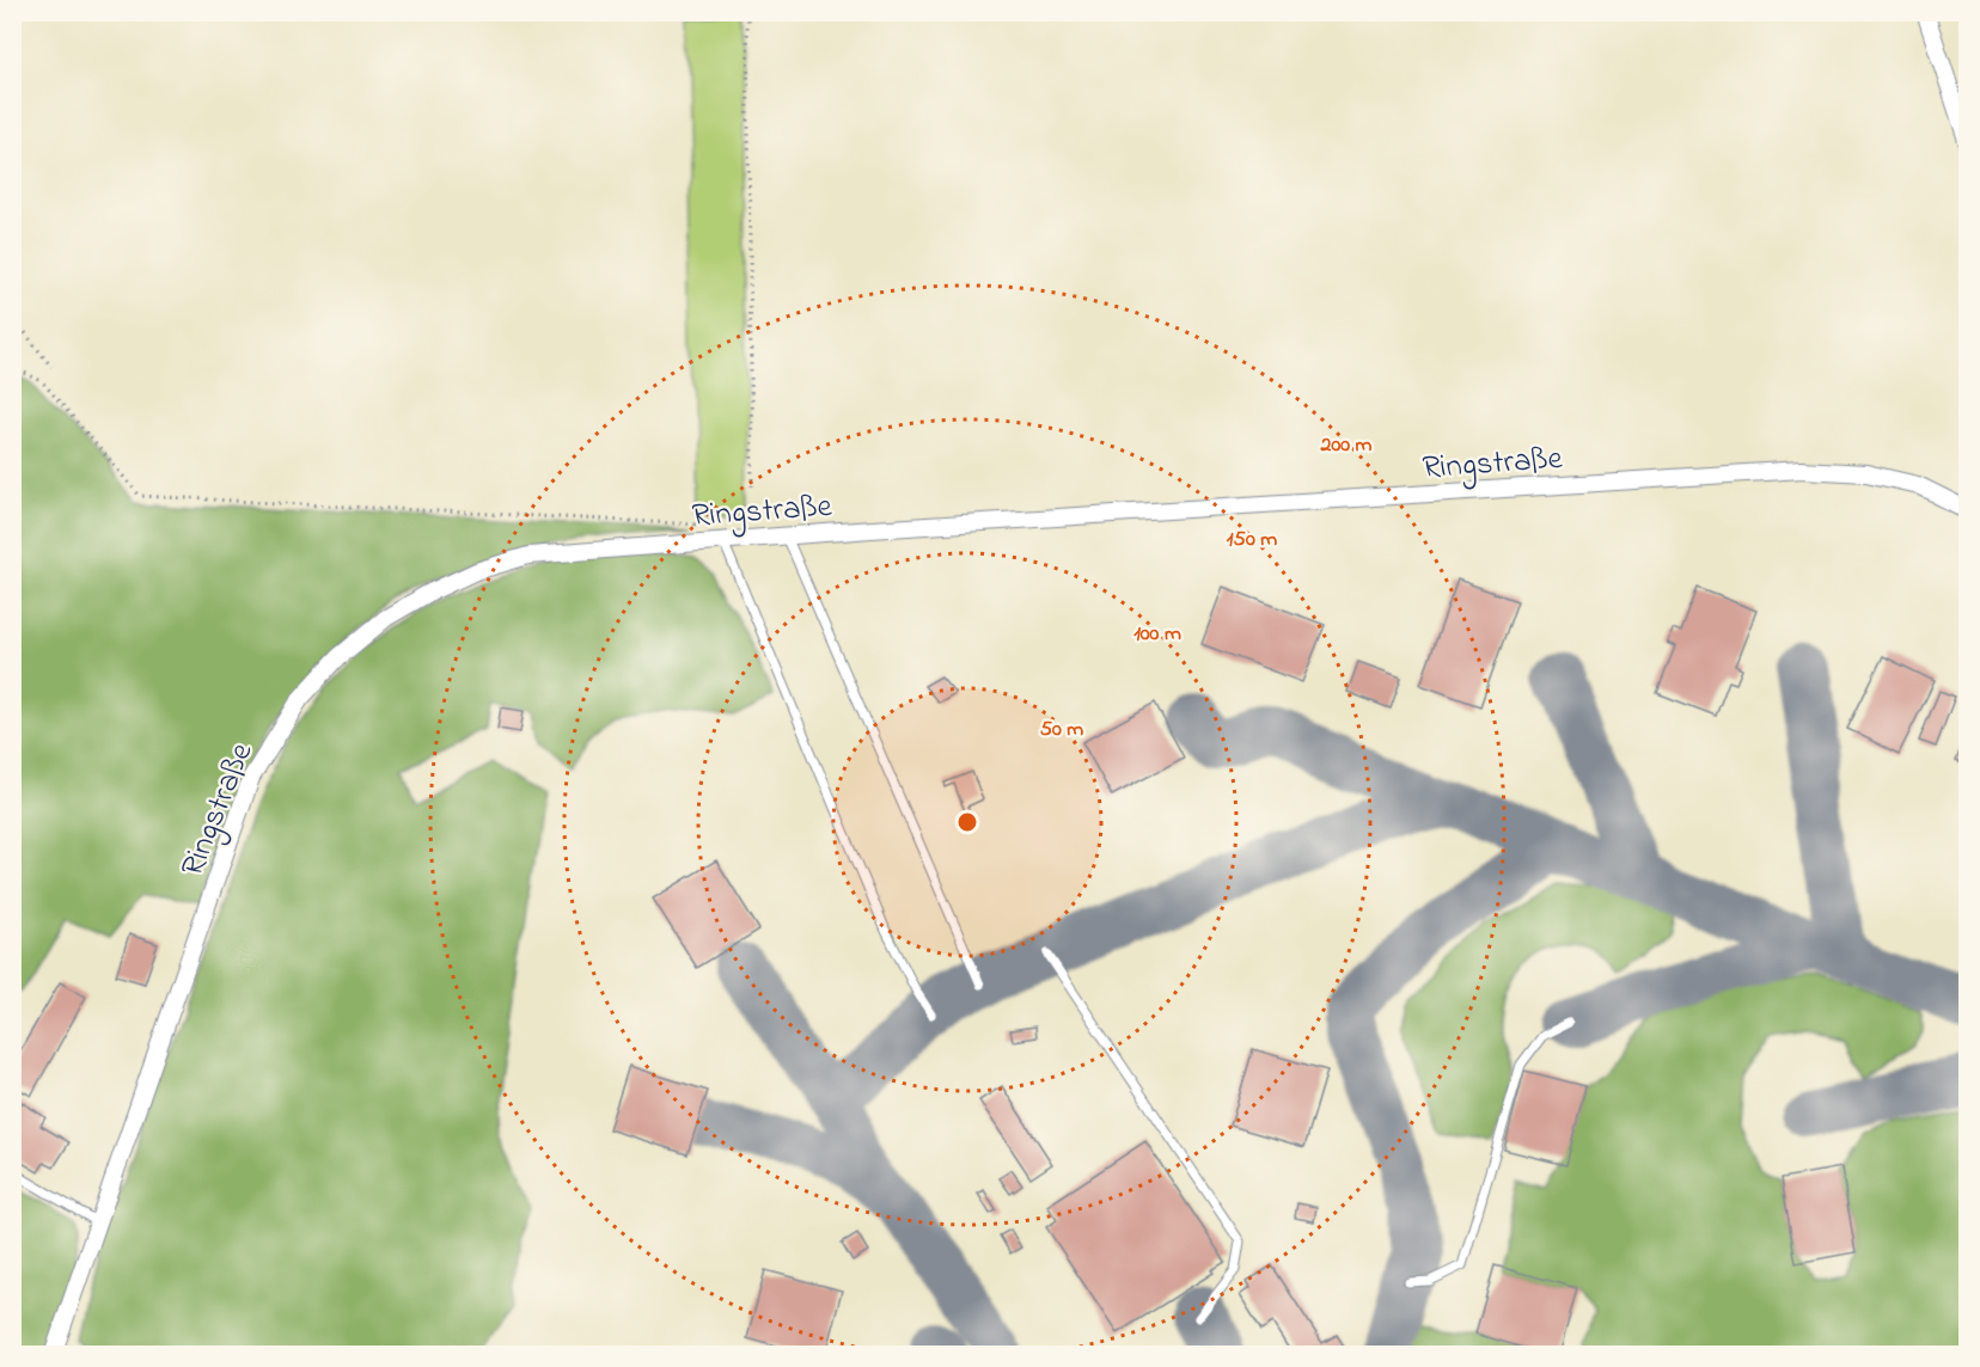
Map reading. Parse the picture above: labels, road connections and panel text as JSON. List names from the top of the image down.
{
  "streets": {
    "street": ["Ringstraße"]
  },
  "rings": [
    "200 m",
    "150 m",
    "100 m",
    "50 m"
  ]
}
